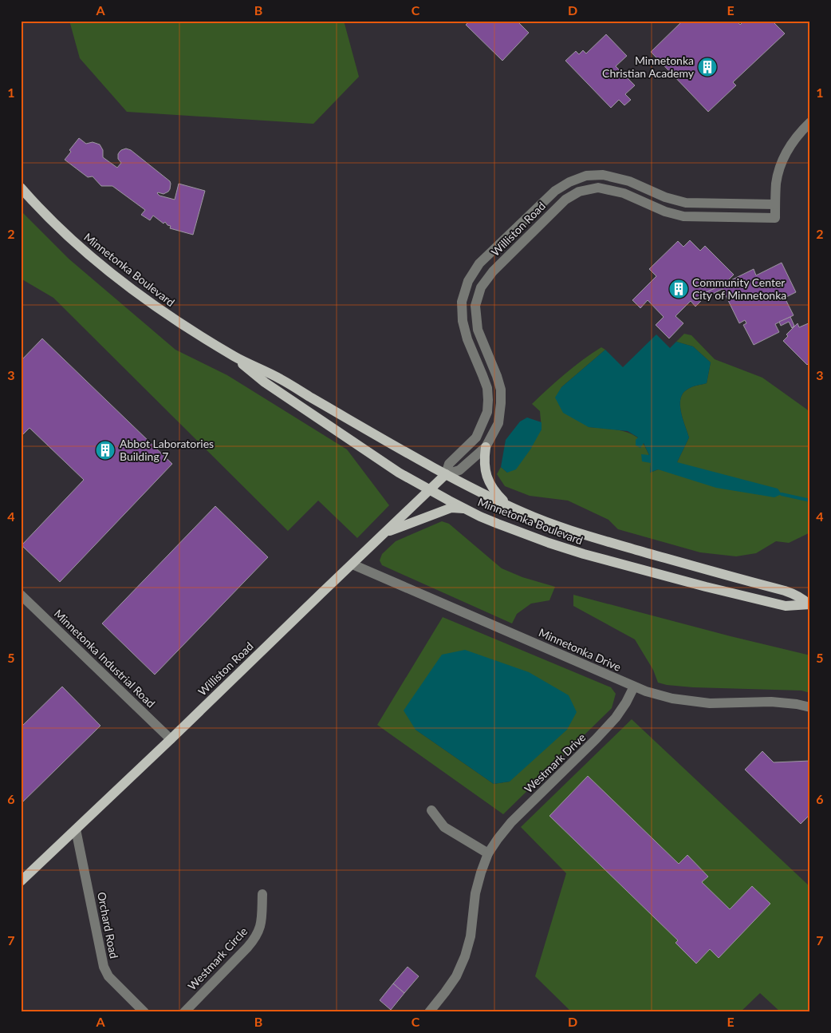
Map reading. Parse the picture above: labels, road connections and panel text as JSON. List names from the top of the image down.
{
  "streets": {
    "main road": ["Williston Road", "Minnetonka Boulevard"],
    "street": [
      "Minnetonka Drive",
      "Minnetonka Industrial Road",
      "Westmark Drive",
      "Orchard Road",
      "Westmark Circle"
    ]
  },
  "crossings": [
    ["Williston Road", "Minnetonka Boulevard"],
    ["Williston Road", "Minnetonka Drive"],
    ["Williston Road", "Minnetonka Industrial Road"],
    ["Williston Road", "Orchard Road"],
    ["Minnetonka Drive", "Westmark Drive"]
  ],
  "places": {
    "building": ["Minnetonka Christian Academy", "Community Center City of Minnetonka", "Abbot Laboratories Building 7"]
  },
  "grid": {
    "columns": [
      "A",
      "B",
      "C",
      "D",
      "E"
    ],
    "rows": [
      "1",
      "2",
      "3",
      "4",
      "5",
      "6",
      "7"
    ]
  }
}
